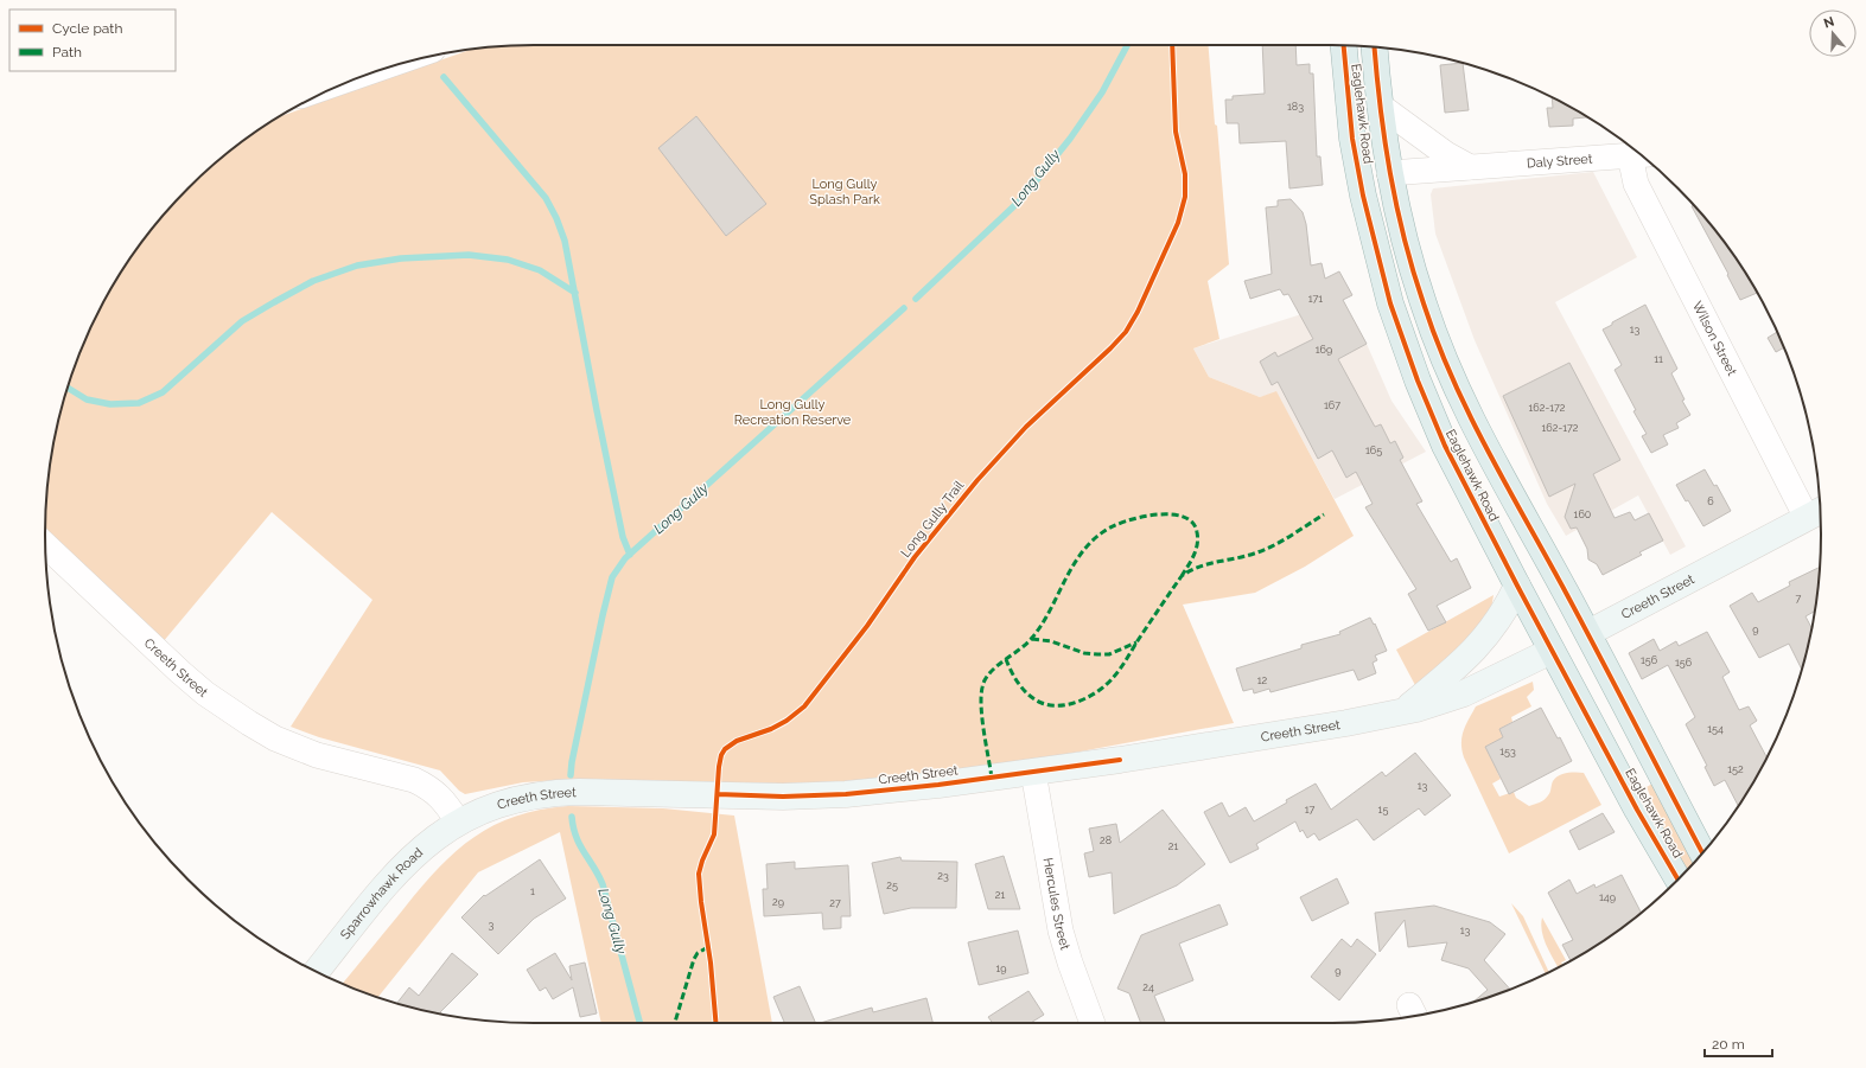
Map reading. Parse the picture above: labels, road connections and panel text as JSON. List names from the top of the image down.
{
  "streets": {
    "main road": ["Eaglehawk Road", "Creeth Street", "Sparrowhawk Road"],
    "street": ["Daly Street", "Wilson Street", "Hercules Street"],
    "cycle path": ["Long Gully Trail"]
  },
  "crossings": [
    ["Eaglehawk Road", "Daly Street"],
    ["Eaglehawk Road", "Creeth Street"],
    ["Daly Street", "Wilson Street"],
    ["Wilson Street", "Creeth Street"],
    ["Creeth Street", "Sparrowhawk Road"],
    ["Creeth Street", "Hercules Street"]
  ],
  "water": ["Long Gully"],
  "parks": ["Long Gully Splash Park", "Long Gully Recreation Reserve"],
  "house_numbers": [
    "183",
    "171",
    "13",
    "169",
    "11",
    "167",
    "162-172",
    "162-172",
    "165",
    "6",
    "160",
    "7",
    "9",
    "156",
    "156",
    "12",
    "154",
    "153",
    "152",
    "13",
    "17",
    "15",
    "28",
    "21",
    "23",
    "25",
    "1",
    "21",
    "149",
    "29",
    "27",
    "3",
    "13",
    "19",
    "9",
    "24"
  ],
  "legend": ["Cycle path", "Path"],
  "scale_bar": "20 m",
  "north": "top"
}
